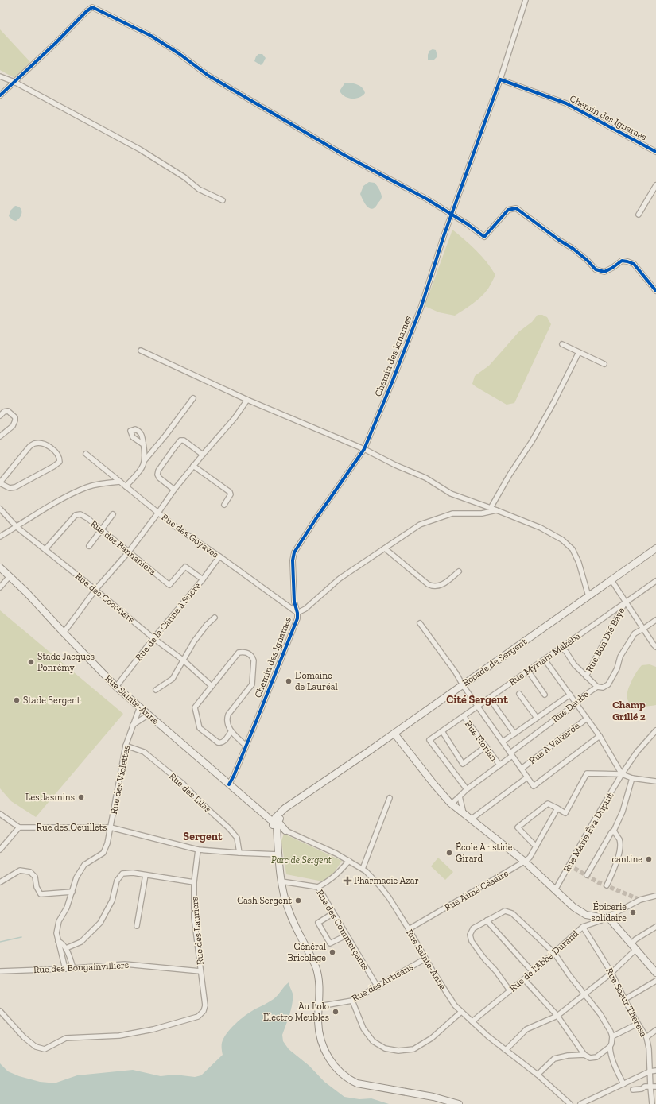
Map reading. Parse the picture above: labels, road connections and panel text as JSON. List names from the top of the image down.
{
  "streets": {
    "main road": ["Rocade de Sergent", "Rue Sainte-Anne"],
    "street": [
      "Chemin des Ignames",
      "Rue des Goyaves",
      "Rue des Bannaniers",
      "Rue des Cocotiers",
      "Rue de la Canne à Sucre",
      "Rue Bon Dié Baye",
      "Rue Myriam Makéba",
      "Rue Daube",
      "Rue Florian",
      "Rue A Valverde",
      "Rue des Violettes",
      "Rue des Lilas",
      "Rue des Oeuillets",
      "Rue Marie Éva Dupuit",
      "Rue Aimé Césaire",
      "Rue des Commerçants",
      "Rue des Lauriers",
      "Rue de l'Abbé Durand",
      "Rue des Bougainvilliers",
      "Rue des Artisans",
      "Rue Soeur Theresa"
    ]
  },
  "crossings": [
    ["Chemin des Ignames", "Rue des Goyaves"],
    ["Chemin des Ignames", "Rue Sainte-Anne"],
    ["Rue des Goyaves", "Rue de la Canne à Sucre"],
    ["Rue des Bannaniers", "Rue des Cocotiers"],
    ["Rue des Bannaniers", "Rue de la Canne à Sucre"],
    ["Rue des Cocotiers", "Rue de la Canne à Sucre"],
    ["Rue de la Canne à Sucre", "Rue Sainte-Anne"],
    ["Rue Bon Dié Baye", "Rue Myriam Makéba"],
    ["Rue Myriam Makéba", "Rue Daube"],
    ["Rue Myriam Makéba", "Rue Florian"],
    ["Rocade de Sergent", "Rue Sainte-Anne"],
    ["Rue Sainte-Anne", "Rue des Violettes"],
    ["Rue Sainte-Anne", "Rue Aimé Césaire"],
    ["Rue Sainte-Anne", "Rue de l'Abbé Durand"],
    ["Rue Sainte-Anne", "Rue des Artisans"],
    ["Rue Daube", "Rue Florian"],
    ["Rue des Violettes", "Rue des Lilas"],
    ["Rue des Violettes", "Rue des Oeuillets"],
    ["Rue des Violettes", "Rue des Bougainvilliers"],
    ["Rue des Lilas", "Rue des Oeuillets"],
    ["Rue des Oeuillets", "Rue des Lauriers"],
    ["Rue des Commerçants", "Rue des Artisans"],
    ["Rue des Lauriers", "Rue des Bougainvilliers"],
    ["Rue de l'Abbé Durand", "Rue Soeur Theresa"]
  ],
  "districts": ["Cité Sergent", "Champ Grillé 2", "Sergent"],
  "parks": ["Parc de Sergent"],
  "places": {
    "other": [
      "Stade Jacques Ponrémy",
      "Domaine de Lauréal",
      "Stade Sergent",
      "Les Jasmins",
      "École Aristide Girard",
      "cantine",
      "Cash Sergent",
      "Épicerie solidaire",
      "Général Bricolage",
      "Au Lolo Electro Meubles"
    ],
    "health": ["Pharmacie Azar"]
  }
}
